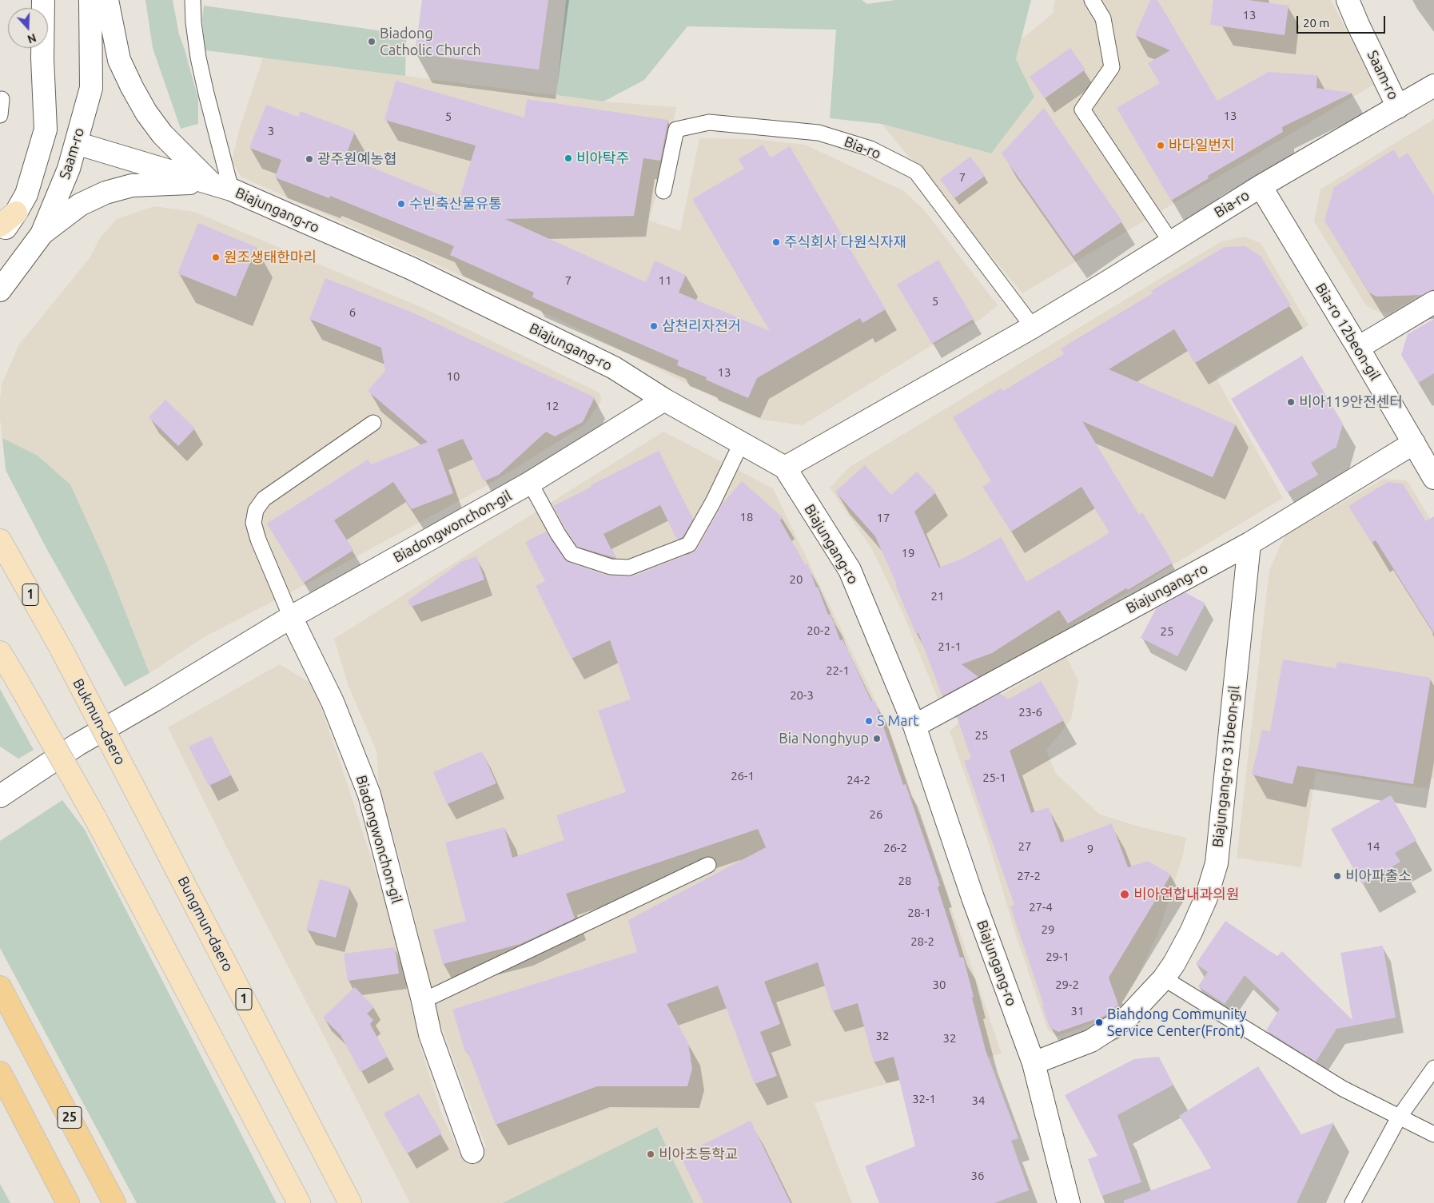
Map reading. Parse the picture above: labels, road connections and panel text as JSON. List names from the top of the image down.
{
  "streets": {
    "highway": ["25"],
    "main road": ["1", "Bukmun-daero", "Bungmun-daero"],
    "street": [
      "Saam-ro",
      "Bia-ro",
      "Biajungang-ro",
      "Bia-ro 12beon-gil",
      "Biadongwonchon-gil",
      "Biajungang-ro 31beon-gil"
    ]
  },
  "crossings": [
    ["Saam-ro", "Bia-ro"],
    ["Saam-ro", "Biajungang-ro"],
    ["Bia-ro", "Biajungang-ro"],
    ["Bia-ro", "Bia-ro 12beon-gil"],
    ["Biajungang-ro", "Bia-ro 12beon-gil"],
    ["Biajungang-ro", "Biadongwonchon-gil"],
    ["Biajungang-ro", "Biajungang-ro 31beon-gil"],
    ["Bukmun-daero", "Bungmun-daero"]
  ],
  "places": [
    "Biadong Catholic Church",
    "바다일번지",
    "비아탁주",
    "광주원예농협",
    "수빈축산물유통",
    "주식회사 다원식자재",
    "원조생태한마리",
    "삼천리자전거",
    "비아119안전센터",
    "S Mart",
    "Bia Nonghyup",
    "비아파출소",
    "비아연합내과의원",
    "Biahdong Community Service Center(Front)",
    "비아초등학교"
  ],
  "house_numbers": [
    "13",
    "13",
    "5",
    "3",
    "7",
    "7",
    "11",
    "5",
    "6",
    "13",
    "10",
    "12",
    "18",
    "17",
    "19",
    "20",
    "21",
    "20-2",
    "25",
    "21-1",
    "22-1",
    "20-3",
    "23-6",
    "25",
    "26-1",
    "25-1",
    "24-2",
    "26",
    "27",
    "14",
    "26-2",
    "9",
    "27-2",
    "28",
    "27-4",
    "28-1",
    "29",
    "28-2",
    "29-1",
    "30",
    "29-2",
    "31",
    "32",
    "32",
    "32-1",
    "34",
    "36"
  ],
  "scale_bar": "20 m",
  "north": "bottom"
}
